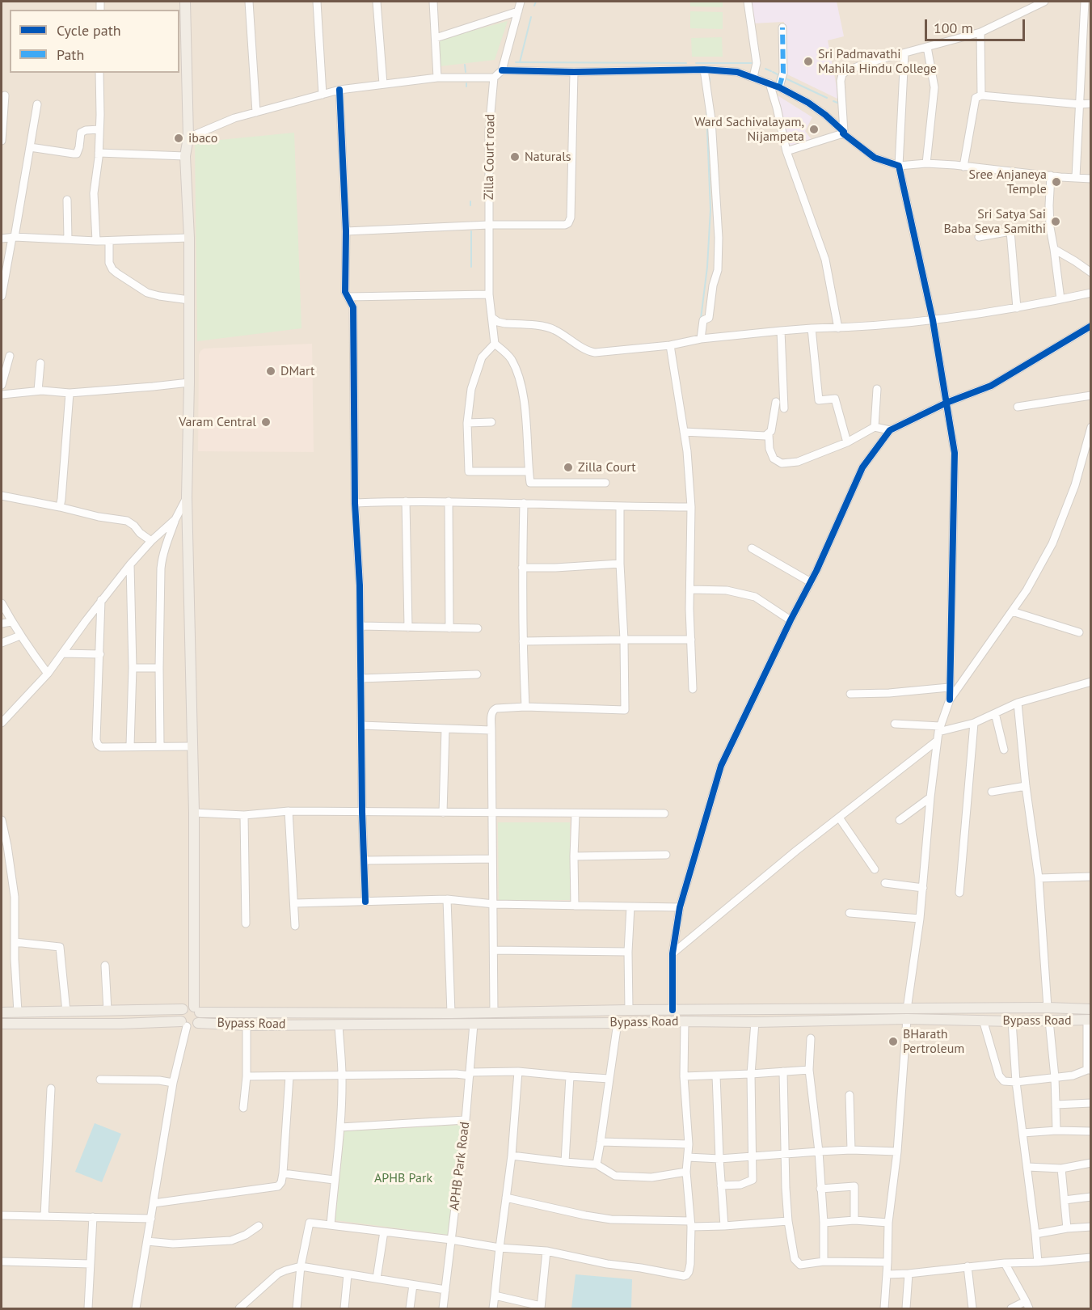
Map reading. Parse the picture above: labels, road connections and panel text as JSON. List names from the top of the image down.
{
  "streets": {
    "main road": ["Bypass Road"],
    "street": ["Zilla Court road", "APHB Park Road"]
  },
  "crossings": [
    ["Bypass Road", "APHB Park Road"]
  ],
  "parks": ["APHB Park"],
  "places": [
    "Sri Padmavathi Mahila Hindu College",
    "Ward Sachivalayam, Nijampeta",
    "ibaco",
    "Naturals",
    "Sree Anjaneya Temple",
    "Sri Satya Sai Baba Seva Samithi",
    "DMart",
    "Varam Central",
    "Zilla Court",
    "BHarath Pertroleum"
  ],
  "legend": ["Cycle path", "Path"],
  "scale_bar": "100 m"
}
